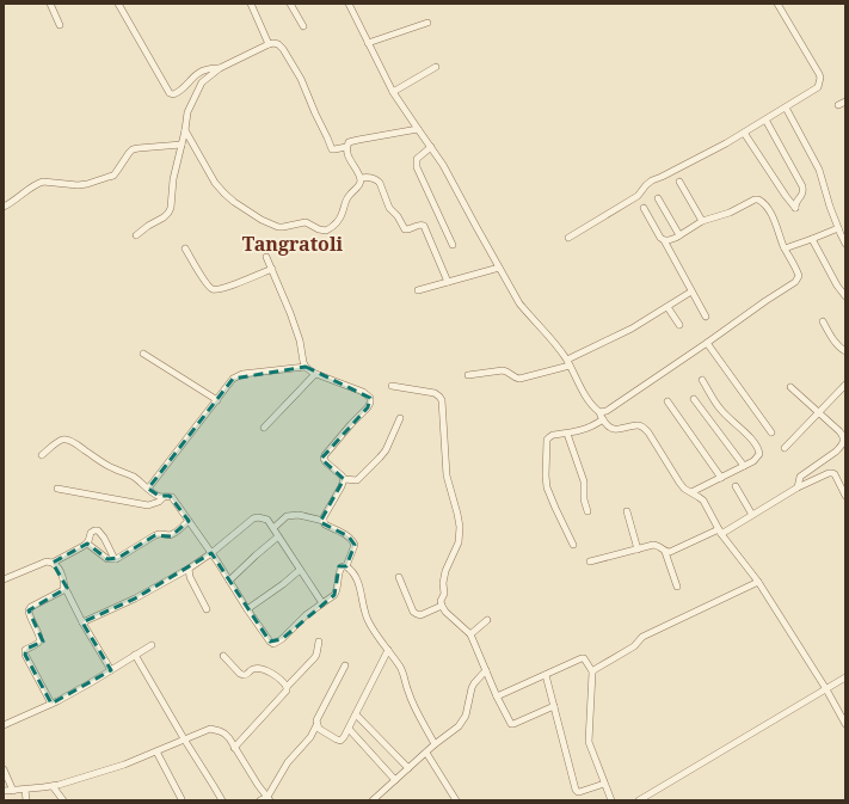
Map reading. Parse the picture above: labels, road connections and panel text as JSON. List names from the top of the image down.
{
  "districts": ["Tangratoli"]
}
